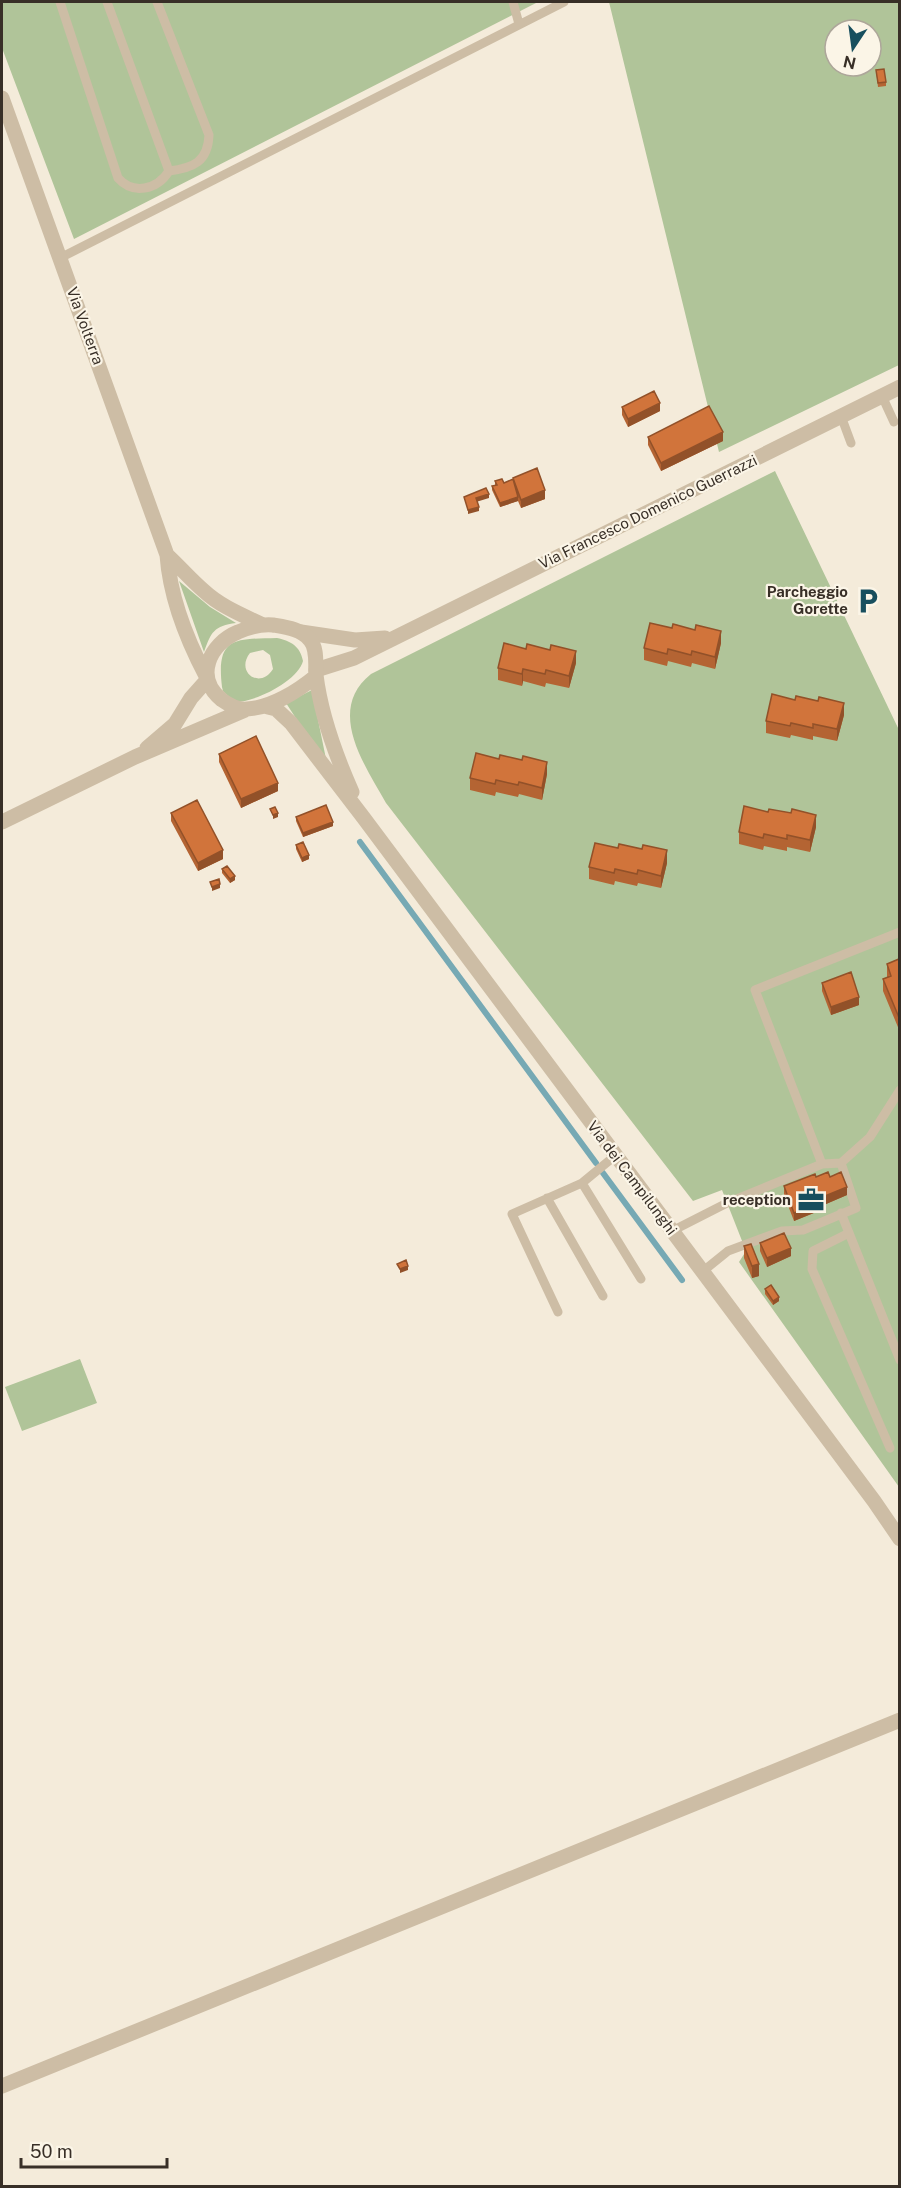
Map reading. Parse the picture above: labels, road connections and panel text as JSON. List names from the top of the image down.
{
  "streets": {
    "street": ["Via Volterra", "Via Francesco Domenico Guerrazzi", "Via dei Campilunghi"]
  },
  "crossings": [
    ["Via Volterra", "Via Francesco Domenico Guerrazzi"],
    ["Via Volterra", "Via dei Campilunghi"],
    ["Via Francesco Domenico Guerrazzi", "Via dei Campilunghi"]
  ],
  "places": {
    "parking": ["Parcheggio Gorette"],
    "office": ["reception"]
  },
  "scale_bar": "50 m",
  "north": "bottom"
}
